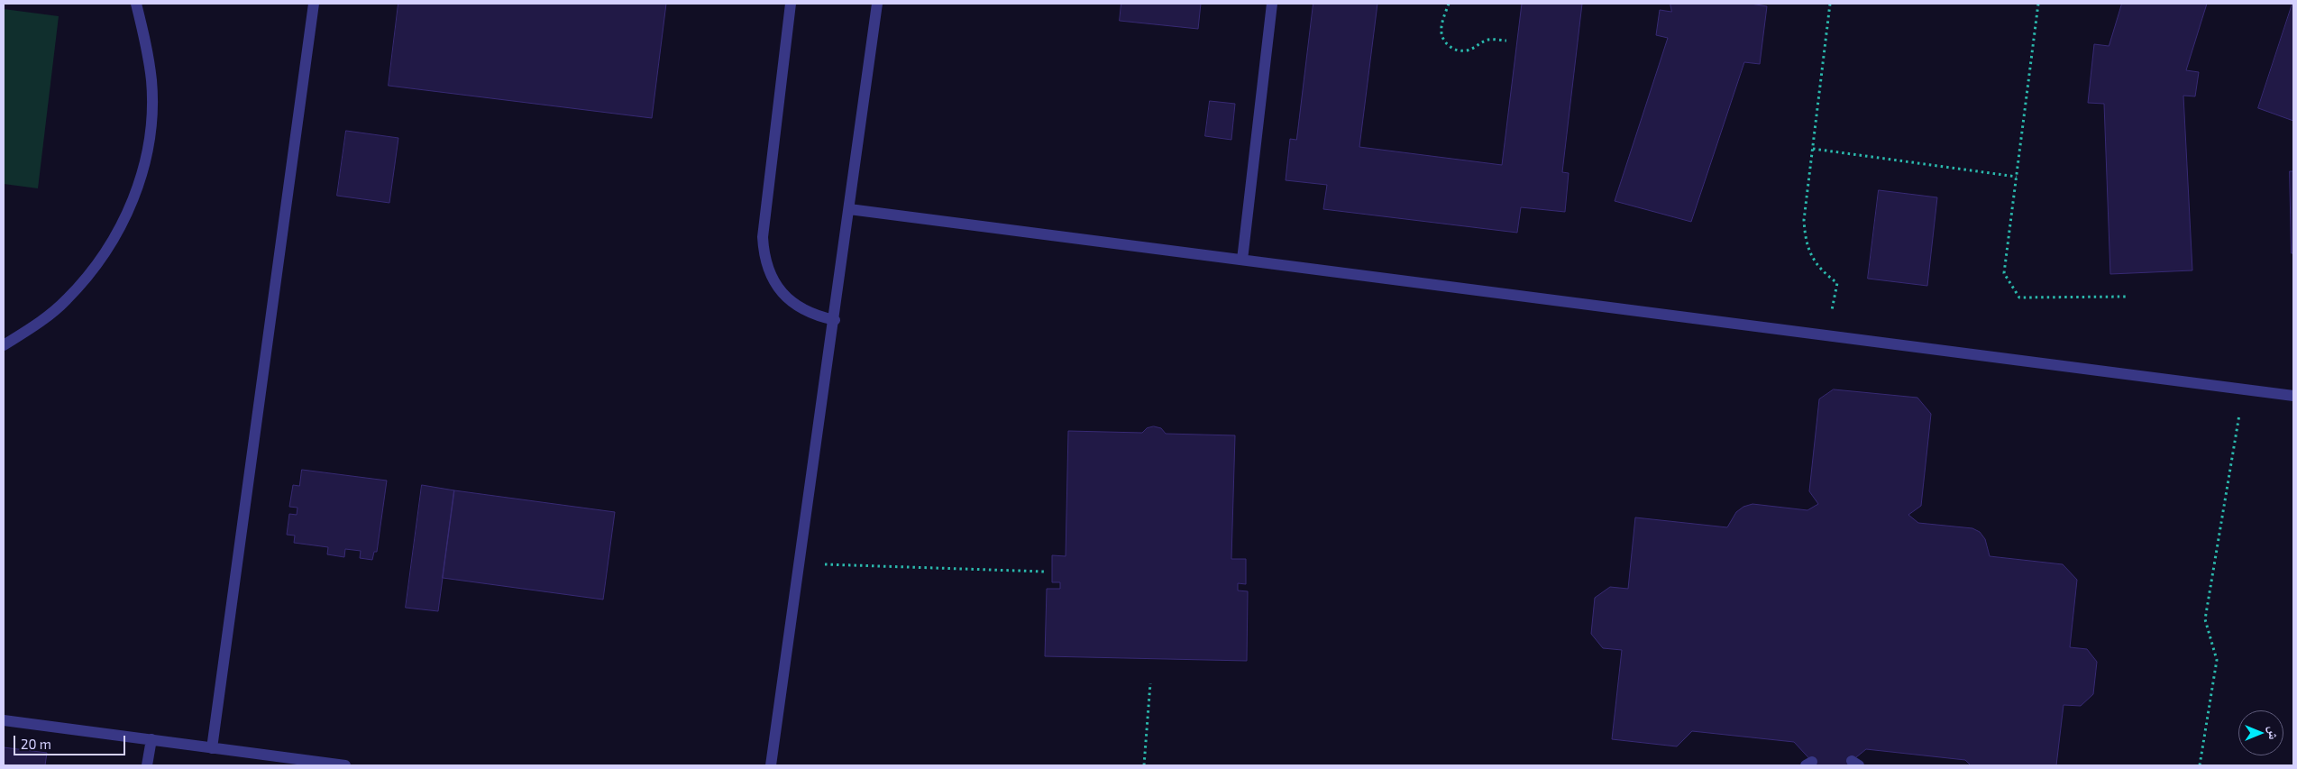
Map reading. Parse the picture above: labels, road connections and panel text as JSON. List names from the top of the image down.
{
  "scale_bar": "20 m",
  "north": "right"
}
